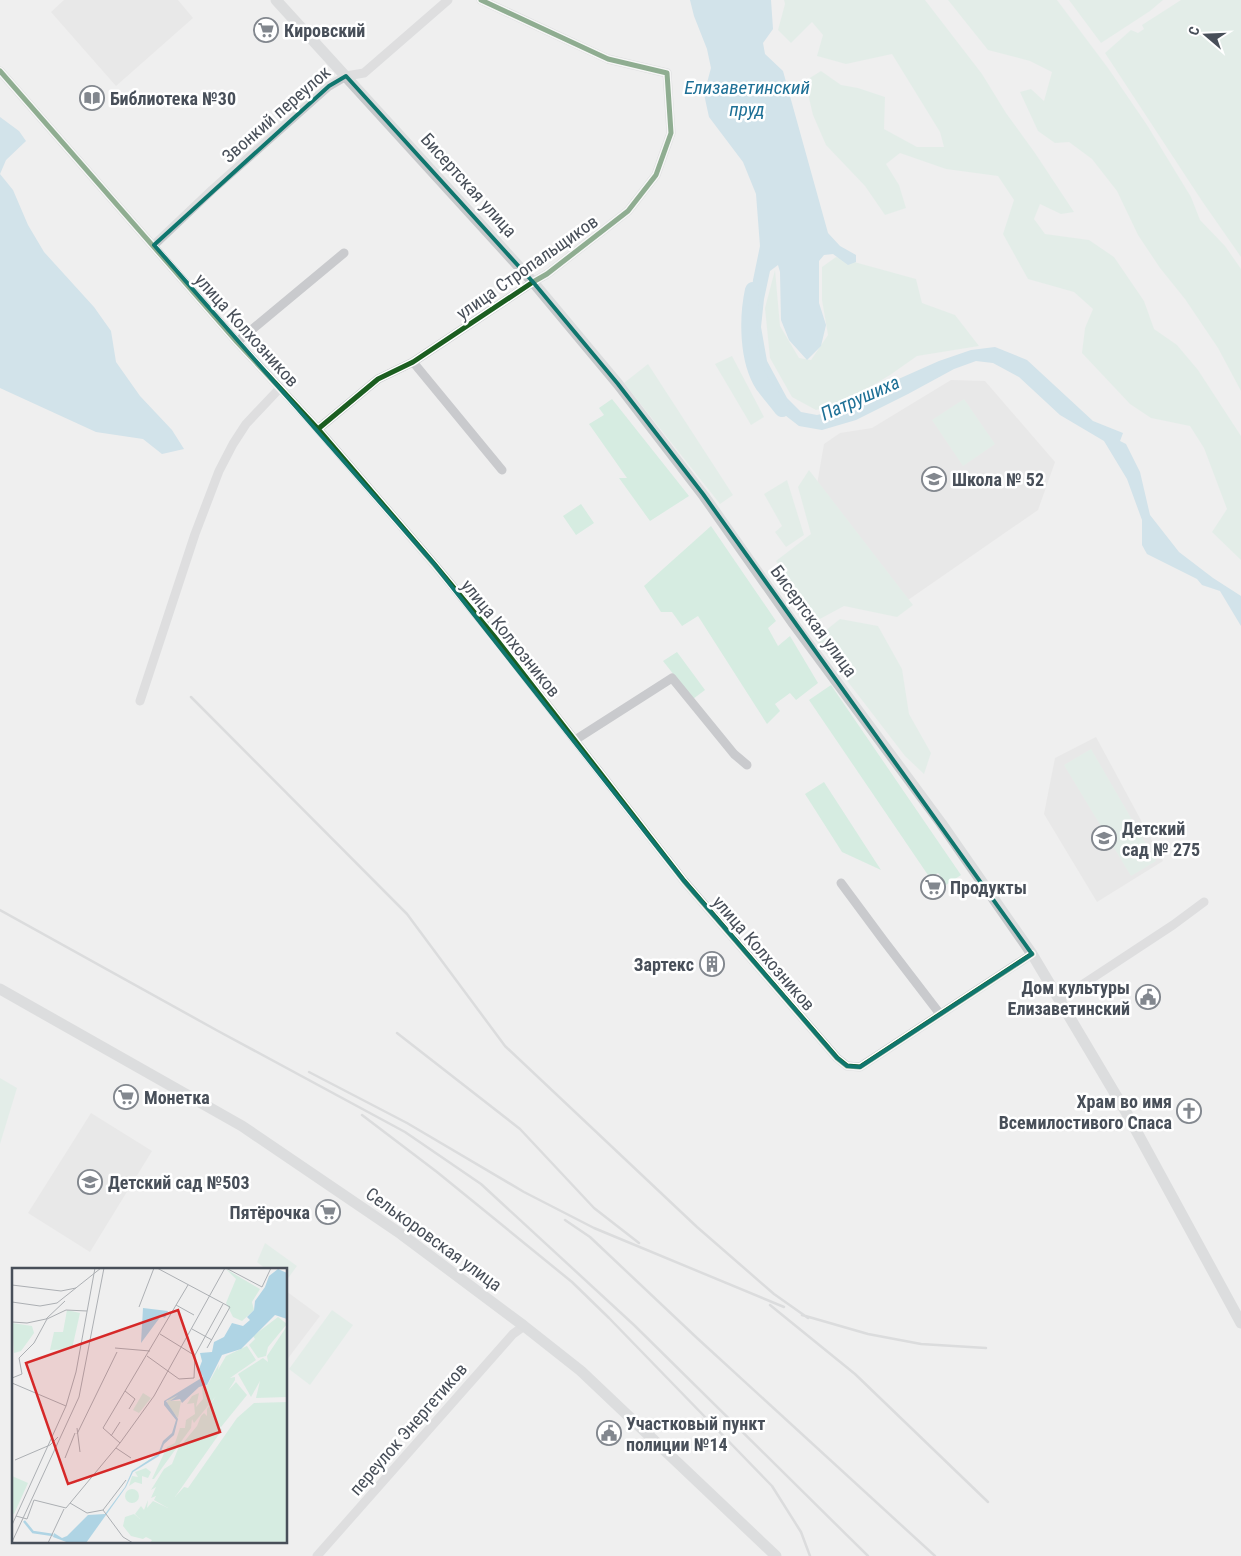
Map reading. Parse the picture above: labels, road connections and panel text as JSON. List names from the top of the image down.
{
  "streets": {
    "main road": ["Бисертская улица", "Селькоровская улица"],
    "street": [
      "Звонкий переулок",
      "улица Стропальщиков",
      "улица Колхозников",
      "переулок Энергетиков"
    ]
  },
  "crossings": [
    ["Звонкий переулок", "Бисертская улица"],
    ["Звонкий переулок", "улица Колхозников"],
    ["Бисертская улица", "улица Стропальщиков"],
    ["Бисертская улица", "улица Колхозников"],
    ["улица Стропальщиков", "улица Колхозников"],
    ["Селькоровская улица", "переулок Энергетиков"]
  ],
  "water": ["Елизаветинский пруд", "Патрушиха"],
  "places": {
    "supermarket": [
      "Кировский",
      "Продукты",
      "Монетка",
      "Пятёрочка"
    ],
    "library": ["Библиотека №30"],
    "school or university": ["Школа № 52", "Детский сад № 275", "Детский сад №503"],
    "building": ["Зартекс"],
    "public building": ["Дом культуры Елизаветинский", "Участковый пункт полиции №14"],
    "church": ["Храм во имя Всемилостивого Спаса"]
  },
  "north": "left"
}
